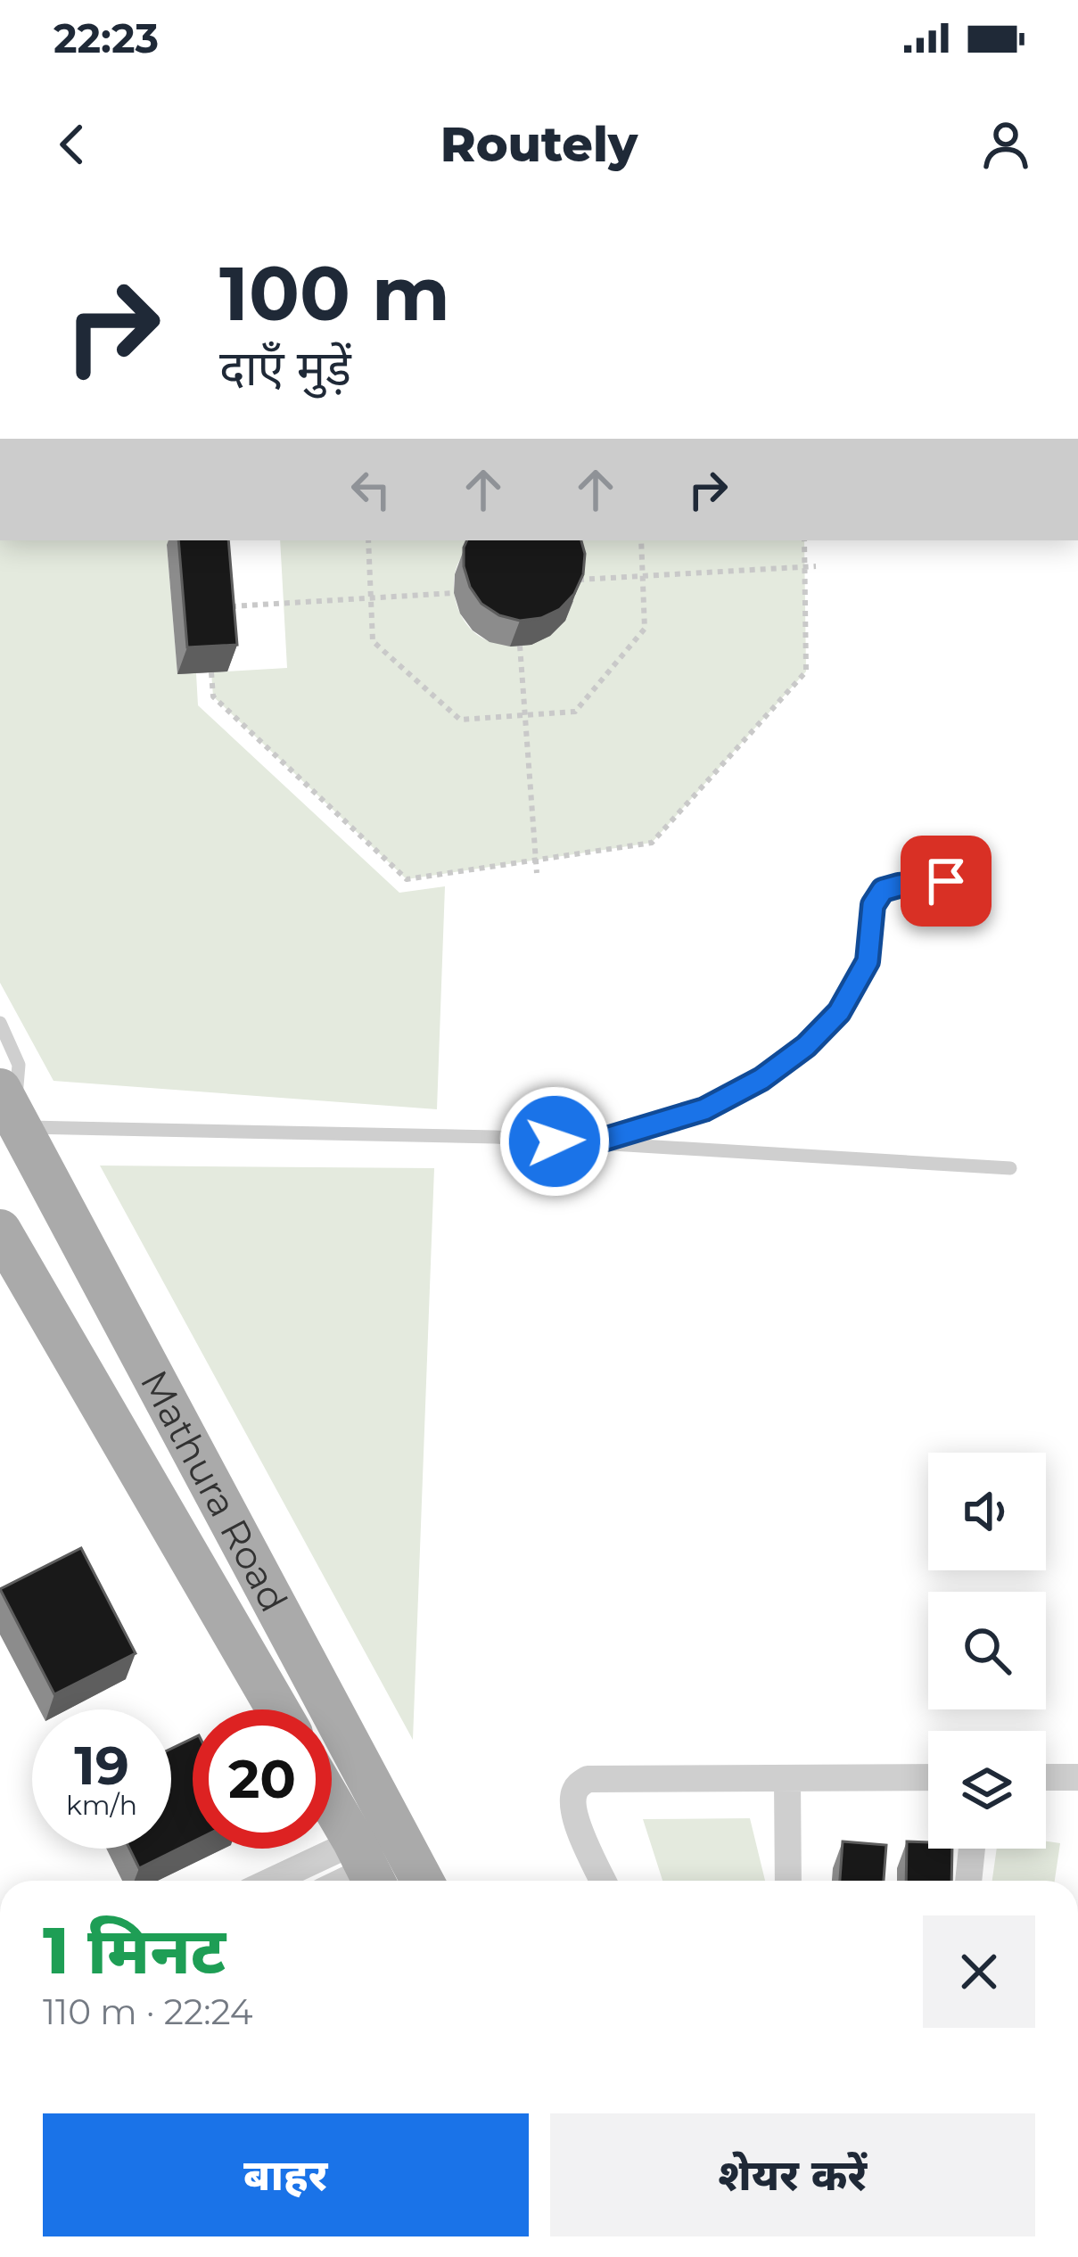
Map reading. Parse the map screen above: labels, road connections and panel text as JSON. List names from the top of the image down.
{
  "streets": {
    "main road": ["Mathura Road"]
  },
  "page": {
    "status": "22:23",
    "header": "Routely",
    "turn": ["100 m", "दाएँ मुड़ें"],
    "speed": "19 km/h",
    "limit": "20",
    "heading": ["1 मिनट", "110 m · 22:24"],
    "buttons": ["बाहर", "शेयर करें"]
  }
}
